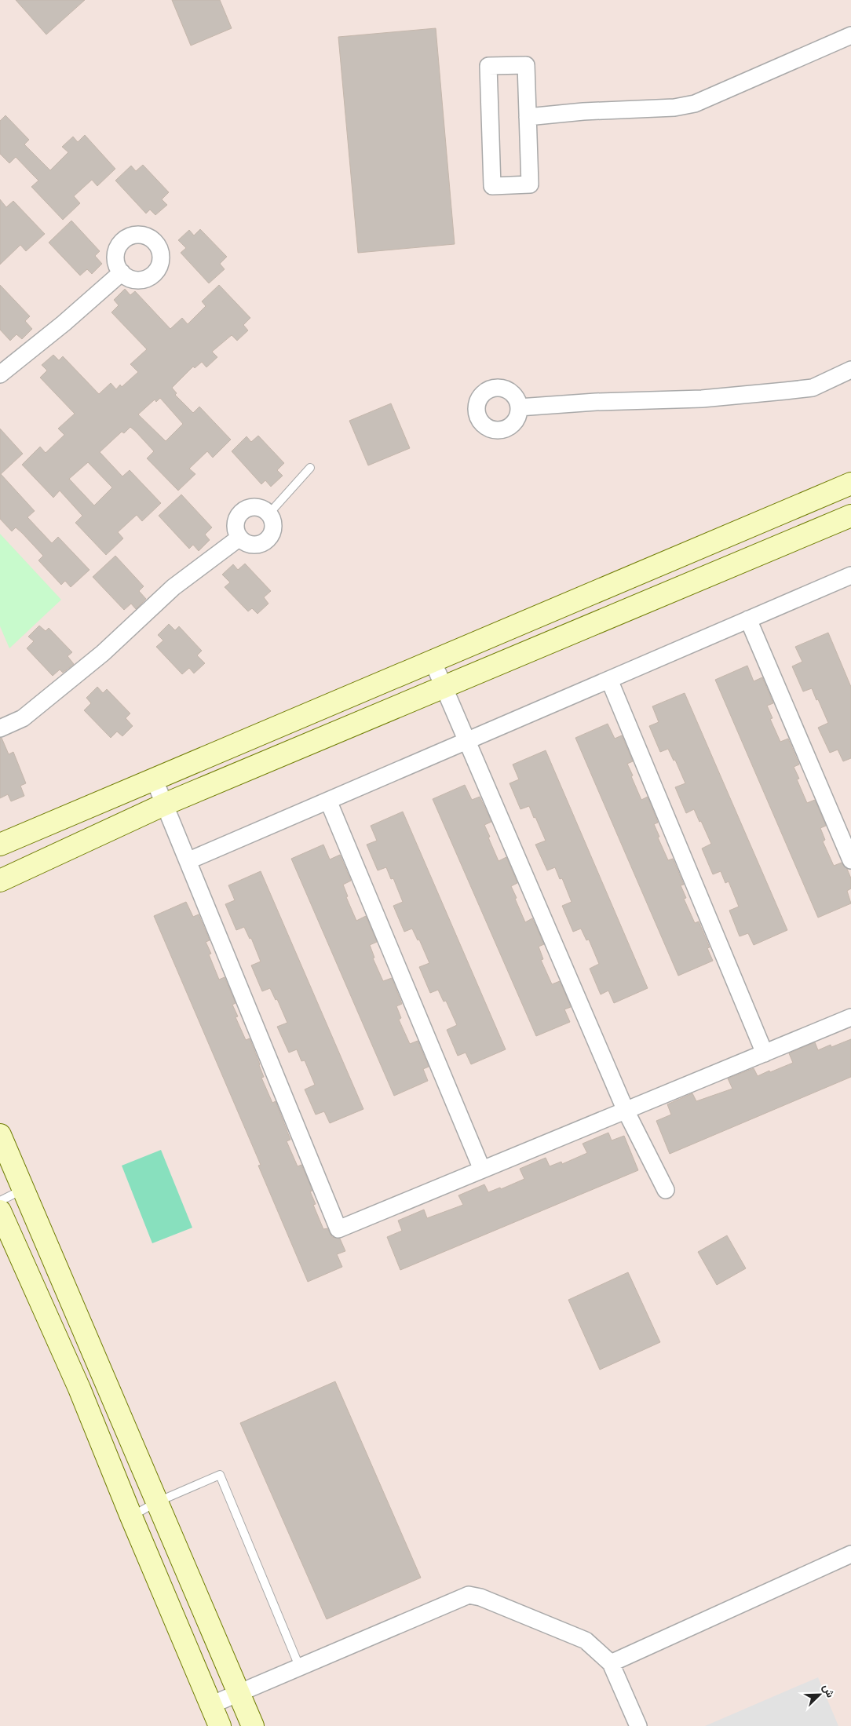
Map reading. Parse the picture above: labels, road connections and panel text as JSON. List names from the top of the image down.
{
  "north": "top right"
}
